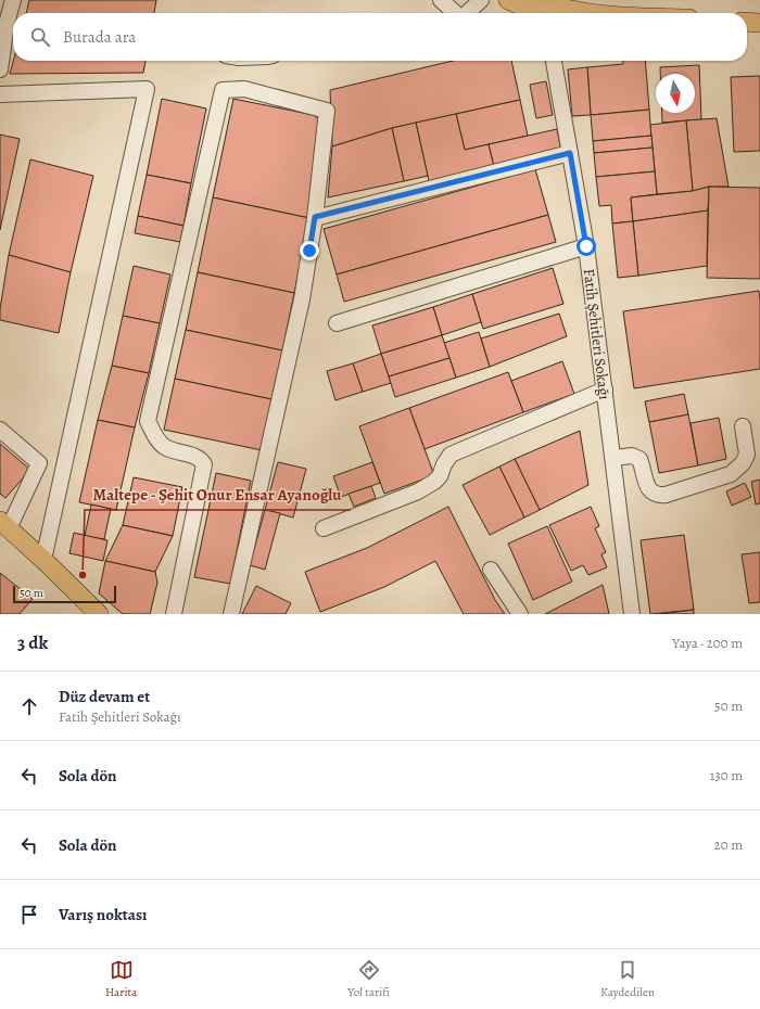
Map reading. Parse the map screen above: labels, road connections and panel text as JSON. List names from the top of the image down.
{
  "streets": {
    "street": ["Fatih Şehitleri Sokağı"]
  },
  "places": ["Maltepe - Şehit Onur Ensar Ayanoğlu"],
  "scale_bar": "50 m",
  "north": "bottom",
  "page": {
    "search": "Burada ara",
    "scale": "50 m",
    "heading": ["3 dk", "Yaya · 200 m"],
    "list": [
      ["Düz devam et", "Fatih Şehitleri Sokağı", "50 m"],
      ["Sola dön", "130 m"],
      ["Sola dön", "20 m"],
      "Varış noktası"
    ],
    "nav": ["Harita", "Yol tarifi", "Kaydedilen"]
  }
}
